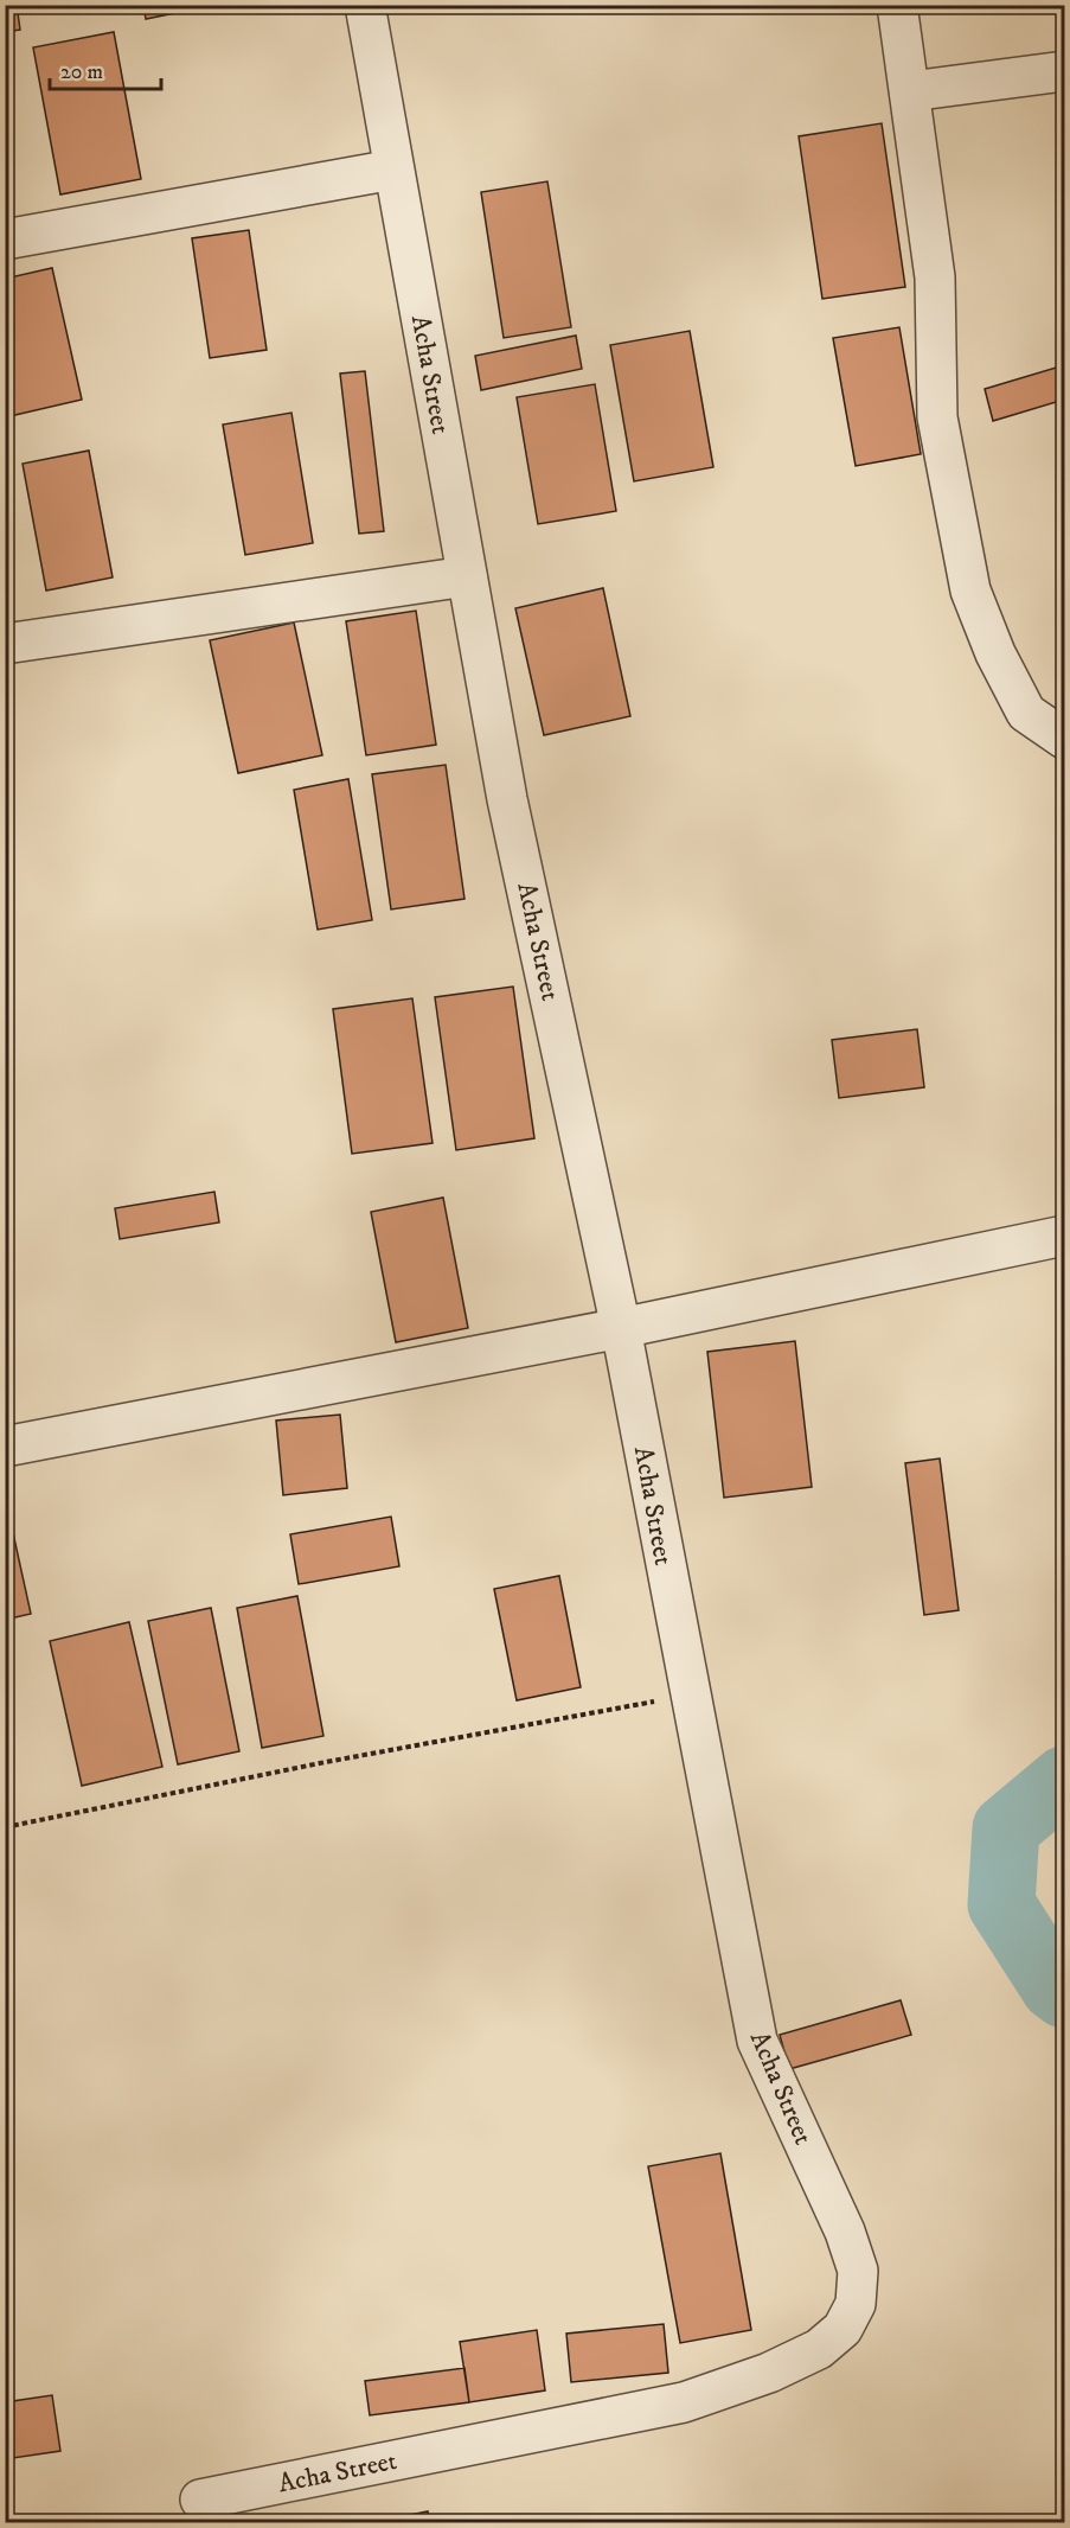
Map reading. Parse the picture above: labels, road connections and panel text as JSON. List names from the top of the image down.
{
  "streets": {
    "street": ["Acha Street"]
  },
  "scale_bar": "20 m"
}
